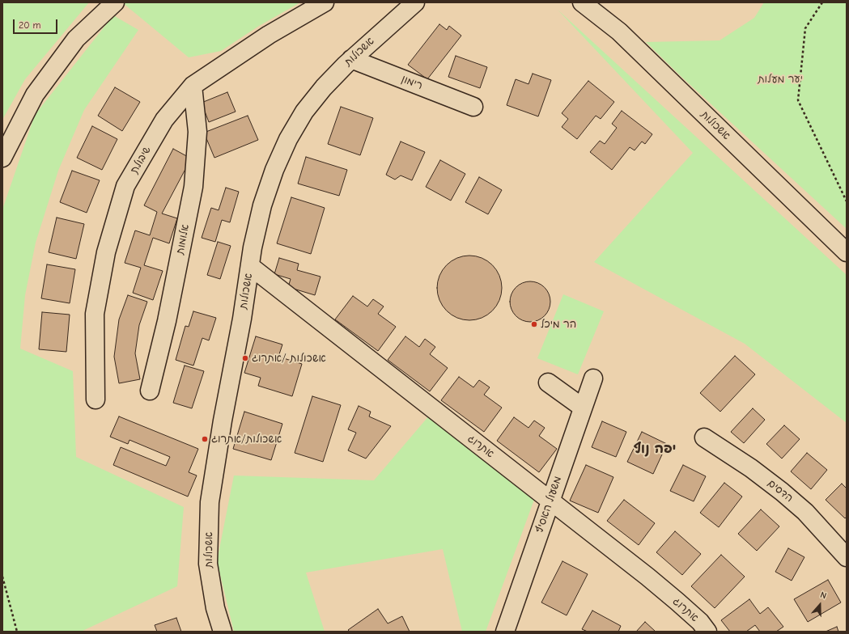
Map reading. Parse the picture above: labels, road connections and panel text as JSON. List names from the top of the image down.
{
  "streets": {
    "street": [
      "אשכולות",
      "רימון",
      "שיבולת",
      "אלומות",
      "אתרוג",
      "הדסים",
      "משעול האסיף"
    ]
  },
  "crossings": [
    ["אשכולות", "רימון"],
    ["אשכולות", "אתרוג"],
    ["שיבולת", "אלומות"],
    ["אתרוג", "משעול האסיף"]
  ],
  "districts": ["יפה נוף"],
  "parks": ["יער מעלות"],
  "places": ["הר מיכל", "אשכולות /אתרוג", "אשכולות/אתרוג"],
  "scale_bar": "20 m",
  "north": "top"
}
